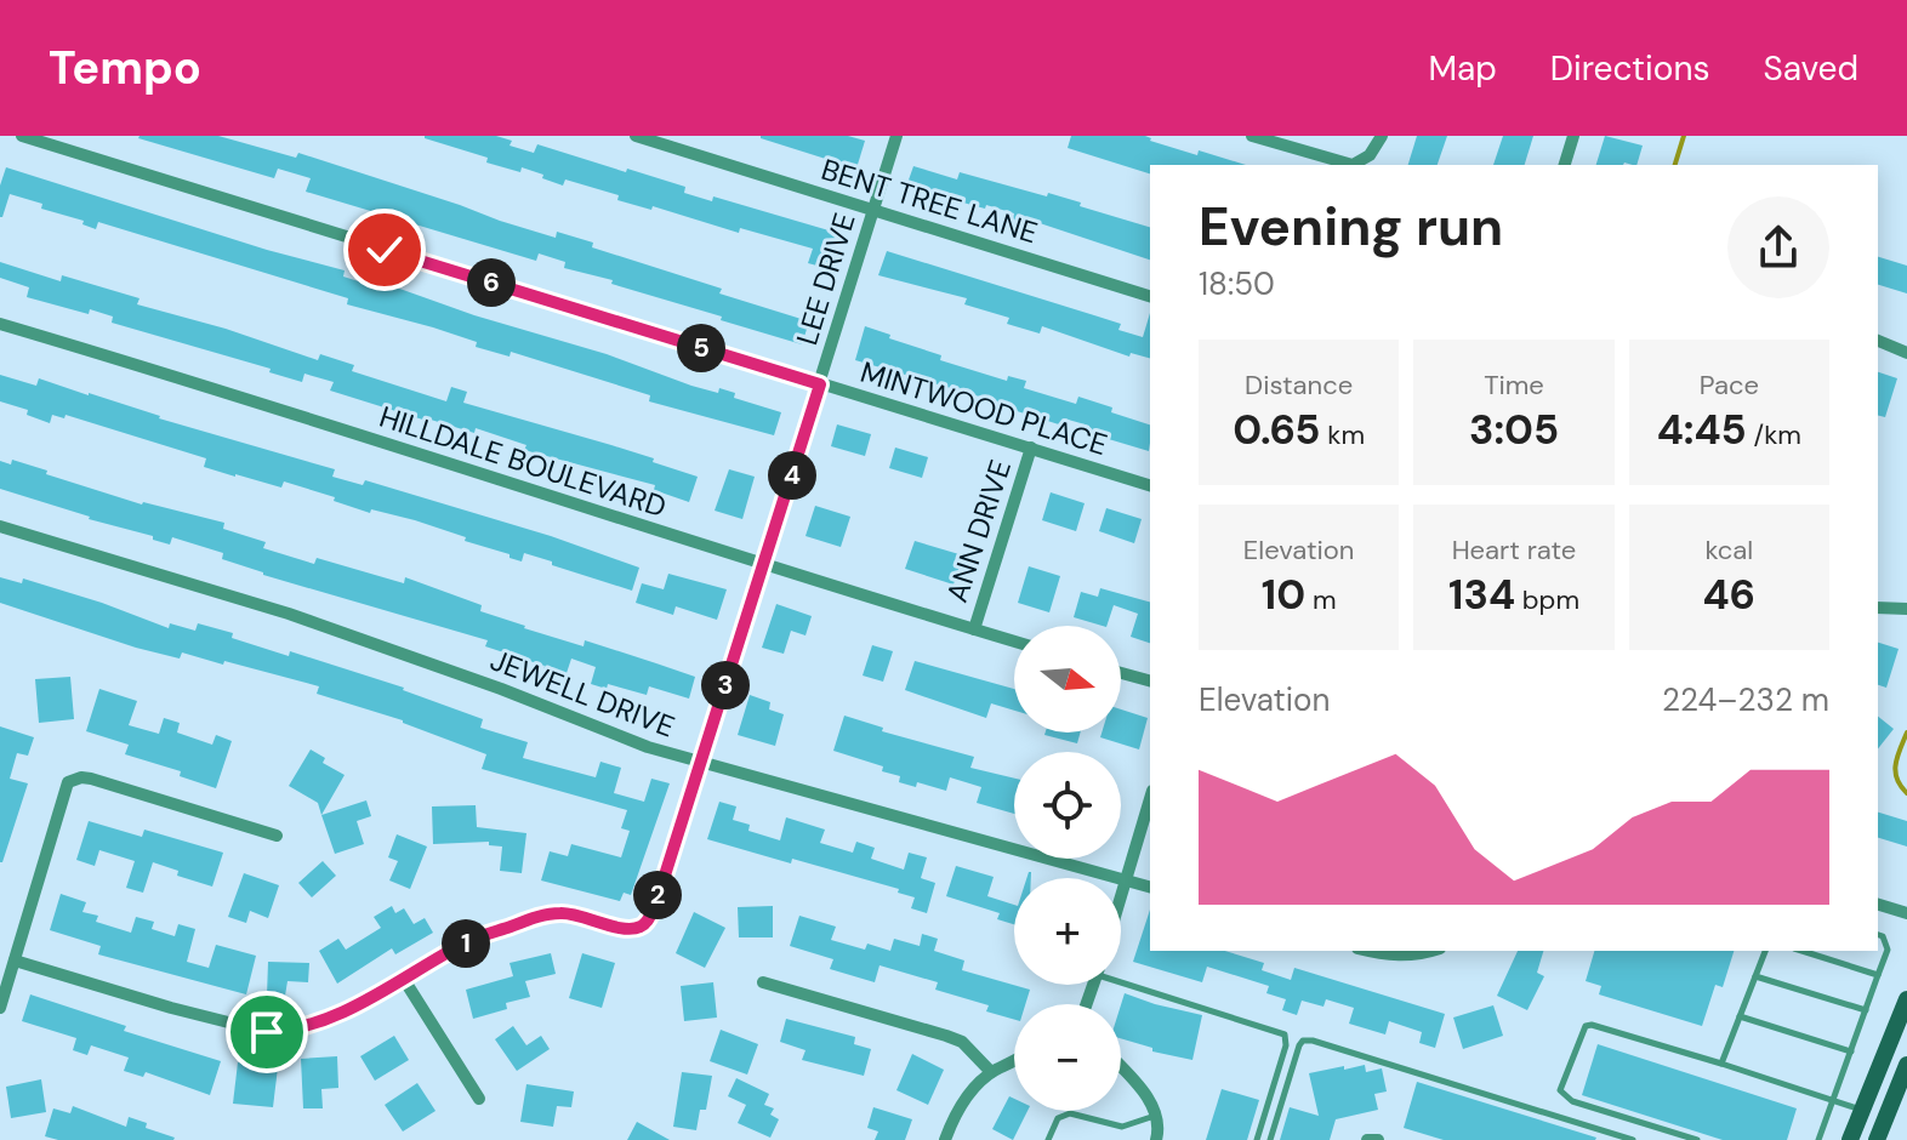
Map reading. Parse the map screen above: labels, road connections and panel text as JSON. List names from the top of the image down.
{
  "streets": {
    "street": [
      "BENT TREE LANE",
      "LEE DRIVE",
      "MINTWOOD PLACE",
      "HILLDALE BOULEVARD",
      "ANN DRIVE",
      "JEWELL DRIVE"
    ]
  },
  "crossings": [
    ["BENT TREE LANE", "LEE DRIVE"],
    ["LEE DRIVE", "MINTWOOD PLACE"],
    ["LEE DRIVE", "HILLDALE BOULEVARD"],
    ["LEE DRIVE", "JEWELL DRIVE"],
    ["MINTWOOD PLACE", "ANN DRIVE"],
    ["HILLDALE BOULEVARD", "ANN DRIVE"]
  ],
  "north": "right",
  "page": {
    "header": "Tempo",
    "nav": ["Map", "Directions", "Saved"],
    "heading": ["Evening run", "18:50"],
    "pins": [
      "6",
      "5",
      "4",
      "3",
      "2",
      "1"
    ],
    "stats": [
      ["Distance", "0.65 km"],
      ["Time", "3:05"],
      ["Pace", "4:45 /km"],
      ["Elevation", "10 m"],
      ["Heart rate", "134 bpm"],
      ["kcal", "46"]
    ],
    "map_buttons": ["+", "−"],
    "chart": ["Elevation", "224–232 m"]
  }
}
